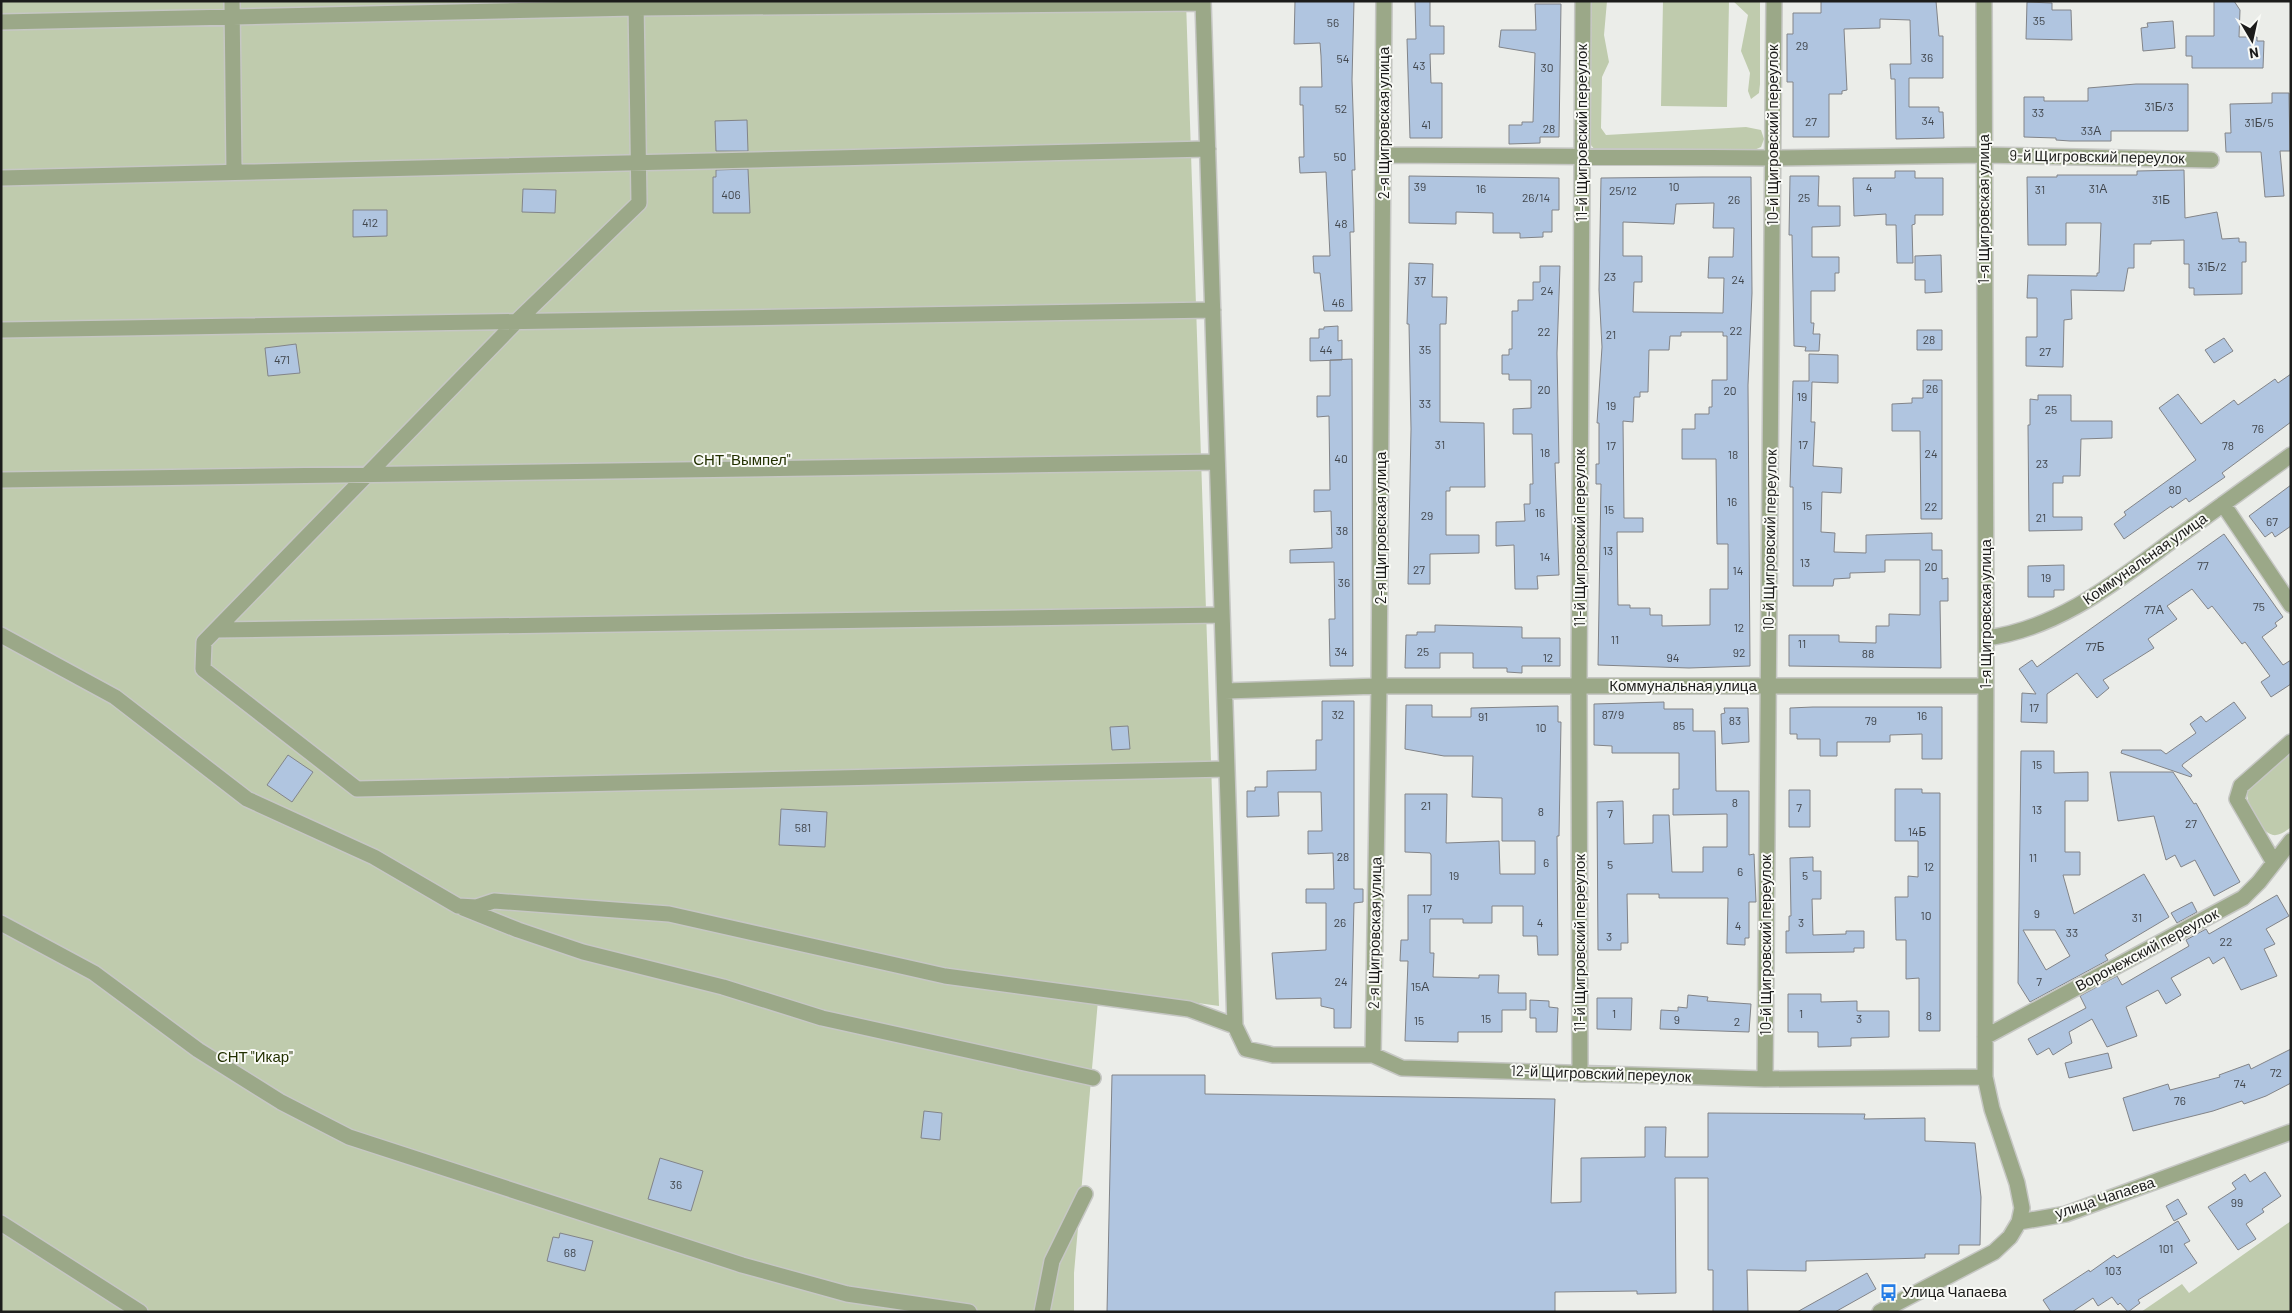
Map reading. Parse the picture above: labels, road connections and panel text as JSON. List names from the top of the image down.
{
  "streets": {
    "street": [
      "2-я Щигровская улица",
      "11-й Щигровский переулок",
      "10-й Щигровский переулок",
      "9-й Щигровский переулок",
      "1-я Щигровская улица",
      "Коммунальная улица",
      "Воронежский переулок",
      "12-й Щигровский переулок",
      "улица Чапаева"
    ]
  },
  "crossings": [
    ["2-я Щигровская улица", "9-й Щигровский переулок"],
    ["2-я Щигровская улица", "Коммунальная улица"],
    ["2-я Щигровская улица", "12-й Щигровский переулок"],
    ["11-й Щигровский переулок", "9-й Щигровский переулок"],
    ["11-й Щигровский переулок", "Коммунальная улица"],
    ["11-й Щигровский переулок", "12-й Щигровский переулок"],
    ["10-й Щигровский переулок", "9-й Щигровский переулок"],
    ["10-й Щигровский переулок", "Коммунальная улица"],
    ["10-й Щигровский переулок", "12-й Щигровский переулок"],
    ["9-й Щигровский переулок", "1-я Щигровская улица"],
    ["1-я Щигровская улица", "Коммунальная улица"],
    ["1-я Щигровская улица", "Воронежский переулок"],
    ["1-я Щигровская улица", "12-й Щигровский переулок"],
    ["1-я Щигровская улица", "улица Чапаева"]
  ],
  "parks": ["СНТ \"Вымпел\"", "СНТ \"Икар\""],
  "places": {
    "bus stop": ["Улица Чапаева"]
  },
  "house_numbers": [
    "35",
    "56",
    "29",
    "36",
    "54",
    "43",
    "30",
    "31Б/3",
    "52",
    "33",
    "34",
    "27",
    "31Б/5",
    "41",
    "28",
    "33А",
    "50",
    "39",
    "10",
    "4",
    "16",
    "31А",
    "31",
    "25/12",
    "406",
    "26/14",
    "25",
    "26",
    "31Б",
    "412",
    "48",
    "31Б/2",
    "23",
    "24",
    "37",
    "24",
    "46",
    "22",
    "22",
    "21",
    "28",
    "44",
    "35",
    "27",
    "471",
    "26",
    "20",
    "20",
    "19",
    "33",
    "19",
    "25",
    "76",
    "31",
    "17",
    "17",
    "78",
    "18",
    "24",
    "18",
    "40",
    "23",
    "80",
    "16",
    "15",
    "22",
    "15",
    "16",
    "29",
    "21",
    "67",
    "38",
    "13",
    "14",
    "13",
    "77",
    "20",
    "27",
    "14",
    "19",
    "36",
    "75",
    "77А",
    "12",
    "11",
    "11",
    "77Б",
    "34",
    "25",
    "92",
    "88",
    "12",
    "94",
    "17",
    "32",
    "87/9",
    "16",
    "91",
    "83",
    "79",
    "85",
    "10",
    "15",
    "8",
    "21",
    "7",
    "13",
    "8",
    "7",
    "27",
    "581",
    "14Б",
    "28",
    "11",
    "6",
    "5",
    "12",
    "6",
    "19",
    "5",
    "17",
    "9",
    "10",
    "31",
    "26",
    "4",
    "3",
    "4",
    "33",
    "3",
    "22",
    "24",
    "7",
    "15А",
    "1",
    "1",
    "8",
    "15",
    "3",
    "9",
    "15",
    "2",
    "72",
    "74",
    "76",
    "36",
    "99",
    "101",
    "68",
    "103"
  ],
  "north": "bottom"
}
